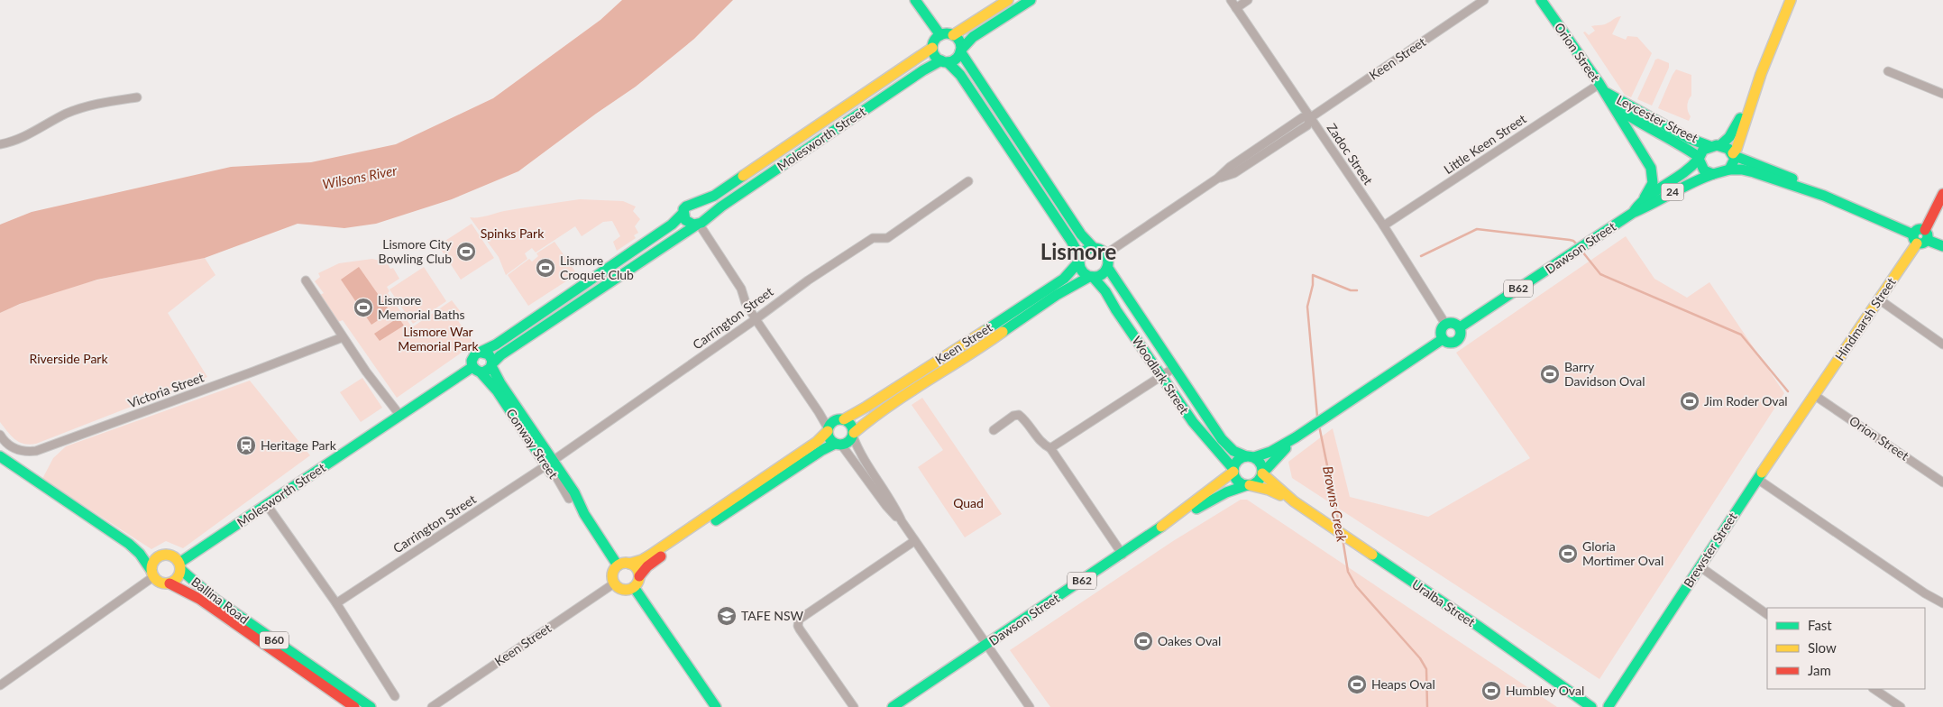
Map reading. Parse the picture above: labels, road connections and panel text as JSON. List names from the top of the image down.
{
  "streets": {
    "street": [
      "Orion Street",
      "Keen Street",
      "Leycester Street",
      "Molesworth Street",
      "Little Keen Street",
      "Zadoc Street",
      "24",
      "Dawson Street",
      "B62",
      "Carrington Street",
      "Hindmarsh Street",
      "Woodlark Street",
      "Victoria Street",
      "Conway Street",
      "Brewster Street",
      "Ballina Road",
      "Uralba Street",
      "B60"
    ]
  },
  "crossings": [
    ["Orion Street", "Leycester Street"],
    ["Orion Street", "Little Keen Street"],
    ["Orion Street", "Dawson Street"],
    ["Orion Street", "B62"],
    ["Orion Street", "Hindmarsh Street"],
    ["Orion Street", "Brewster Street"],
    ["Keen Street", "Zadoc Street"],
    ["Keen Street", "Woodlark Street"],
    ["Keen Street", "Conway Street"],
    ["Leycester Street", "Little Keen Street"],
    ["Leycester Street", "Dawson Street"],
    ["Leycester Street", "B62"],
    ["Molesworth Street", "Conway Street"],
    ["Molesworth Street", "Ballina Road"],
    ["Molesworth Street", "B60"],
    ["Little Keen Street", "Zadoc Street"],
    ["Zadoc Street", "Dawson Street"],
    ["Zadoc Street", "B62"],
    ["Dawson Street", "B62"],
    ["Dawson Street", "Woodlark Street"],
    ["Dawson Street", "Uralba Street"],
    ["B62", "Woodlark Street"],
    ["B62", "Uralba Street"],
    ["Carrington Street", "Conway Street"],
    ["Hindmarsh Street", "Brewster Street"],
    ["Woodlark Street", "Uralba Street"],
    ["Ballina Road", "B60"]
  ],
  "districts": ["Lismore"],
  "water": ["Wilsons River", "Browns Creek"],
  "parks": [
    "Spinks Park",
    "Lismore War Memorial Park",
    "Riverside Park",
    "Quad"
  ],
  "places": {
    "sports": [
      "Lismore City Bowling Club",
      "Lismore Croquet Club",
      "Lismore Memorial Baths",
      "Barry Davidson Oval",
      "Jim Roder Oval",
      "Gloria Mortimer Oval",
      "Oakes Oval",
      "Heaps Oval",
      "Humbley Oval"
    ],
    "station": ["Heritage Park"],
    "school or university": ["TAFE NSW"]
  },
  "legend": ["Fast", "Slow", "Jam"]
}
